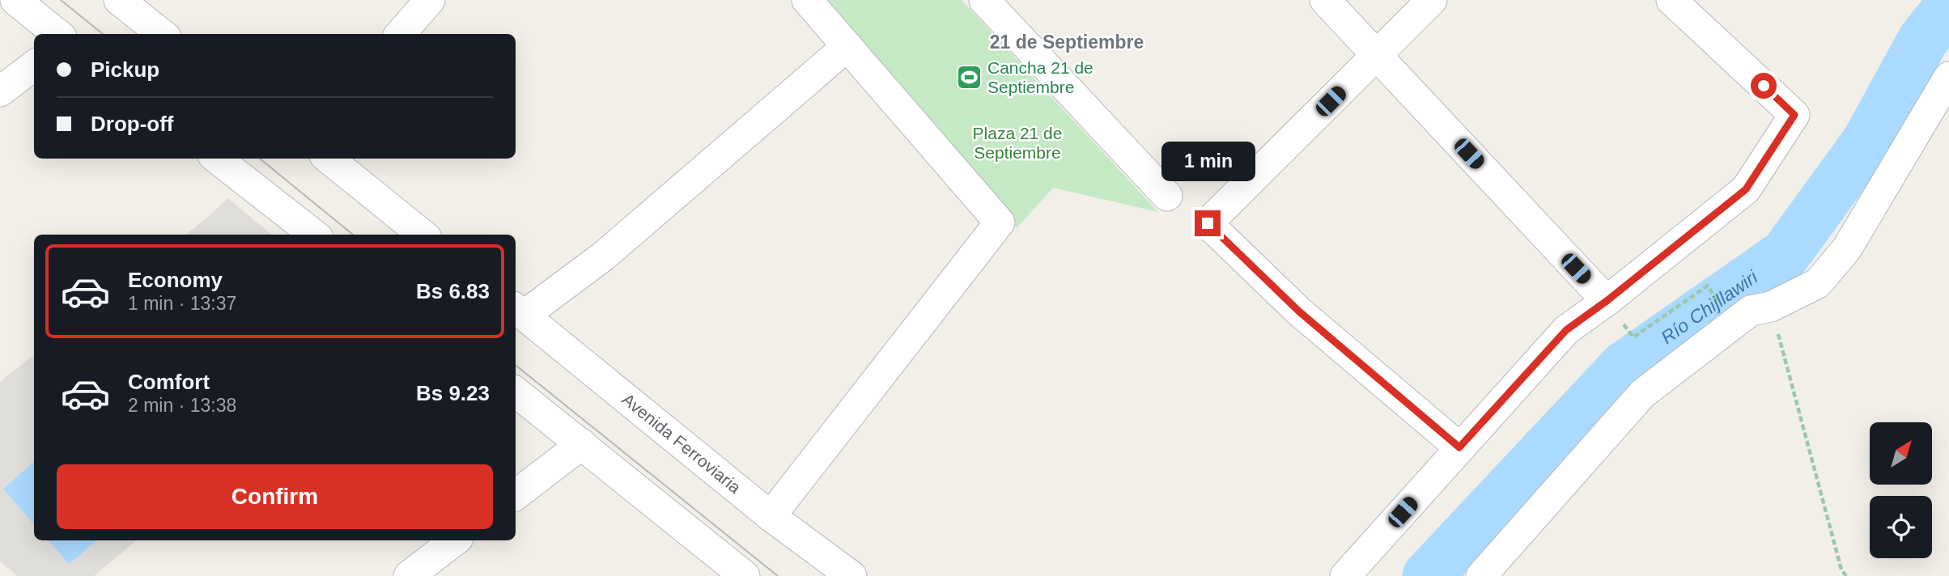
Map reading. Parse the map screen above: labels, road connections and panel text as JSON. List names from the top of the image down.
{
  "streets": {
    "street": ["Avenida Ferroviaria"]
  },
  "districts": ["21 de Septiembre"],
  "water": ["Río Chijllawiri"],
  "parks": ["Plaza 21 de Septiembre"],
  "places": {
    "sports": ["Cancha 21 de Septiembre"]
  },
  "north": "top right",
  "page": {
    "banner": ["Pickup", "Drop-off"],
    "bubble": "1 min",
    "list": [
      {
        "name": "Economy",
        "note": "1 min · 13:37",
        "value": "Bs 6.83"
      },
      {
        "name": "Comfort",
        "note": "2 min · 13:38",
        "value": "Bs 9.23"
      }
    ],
    "buttons": "Confirm"
  }
}
